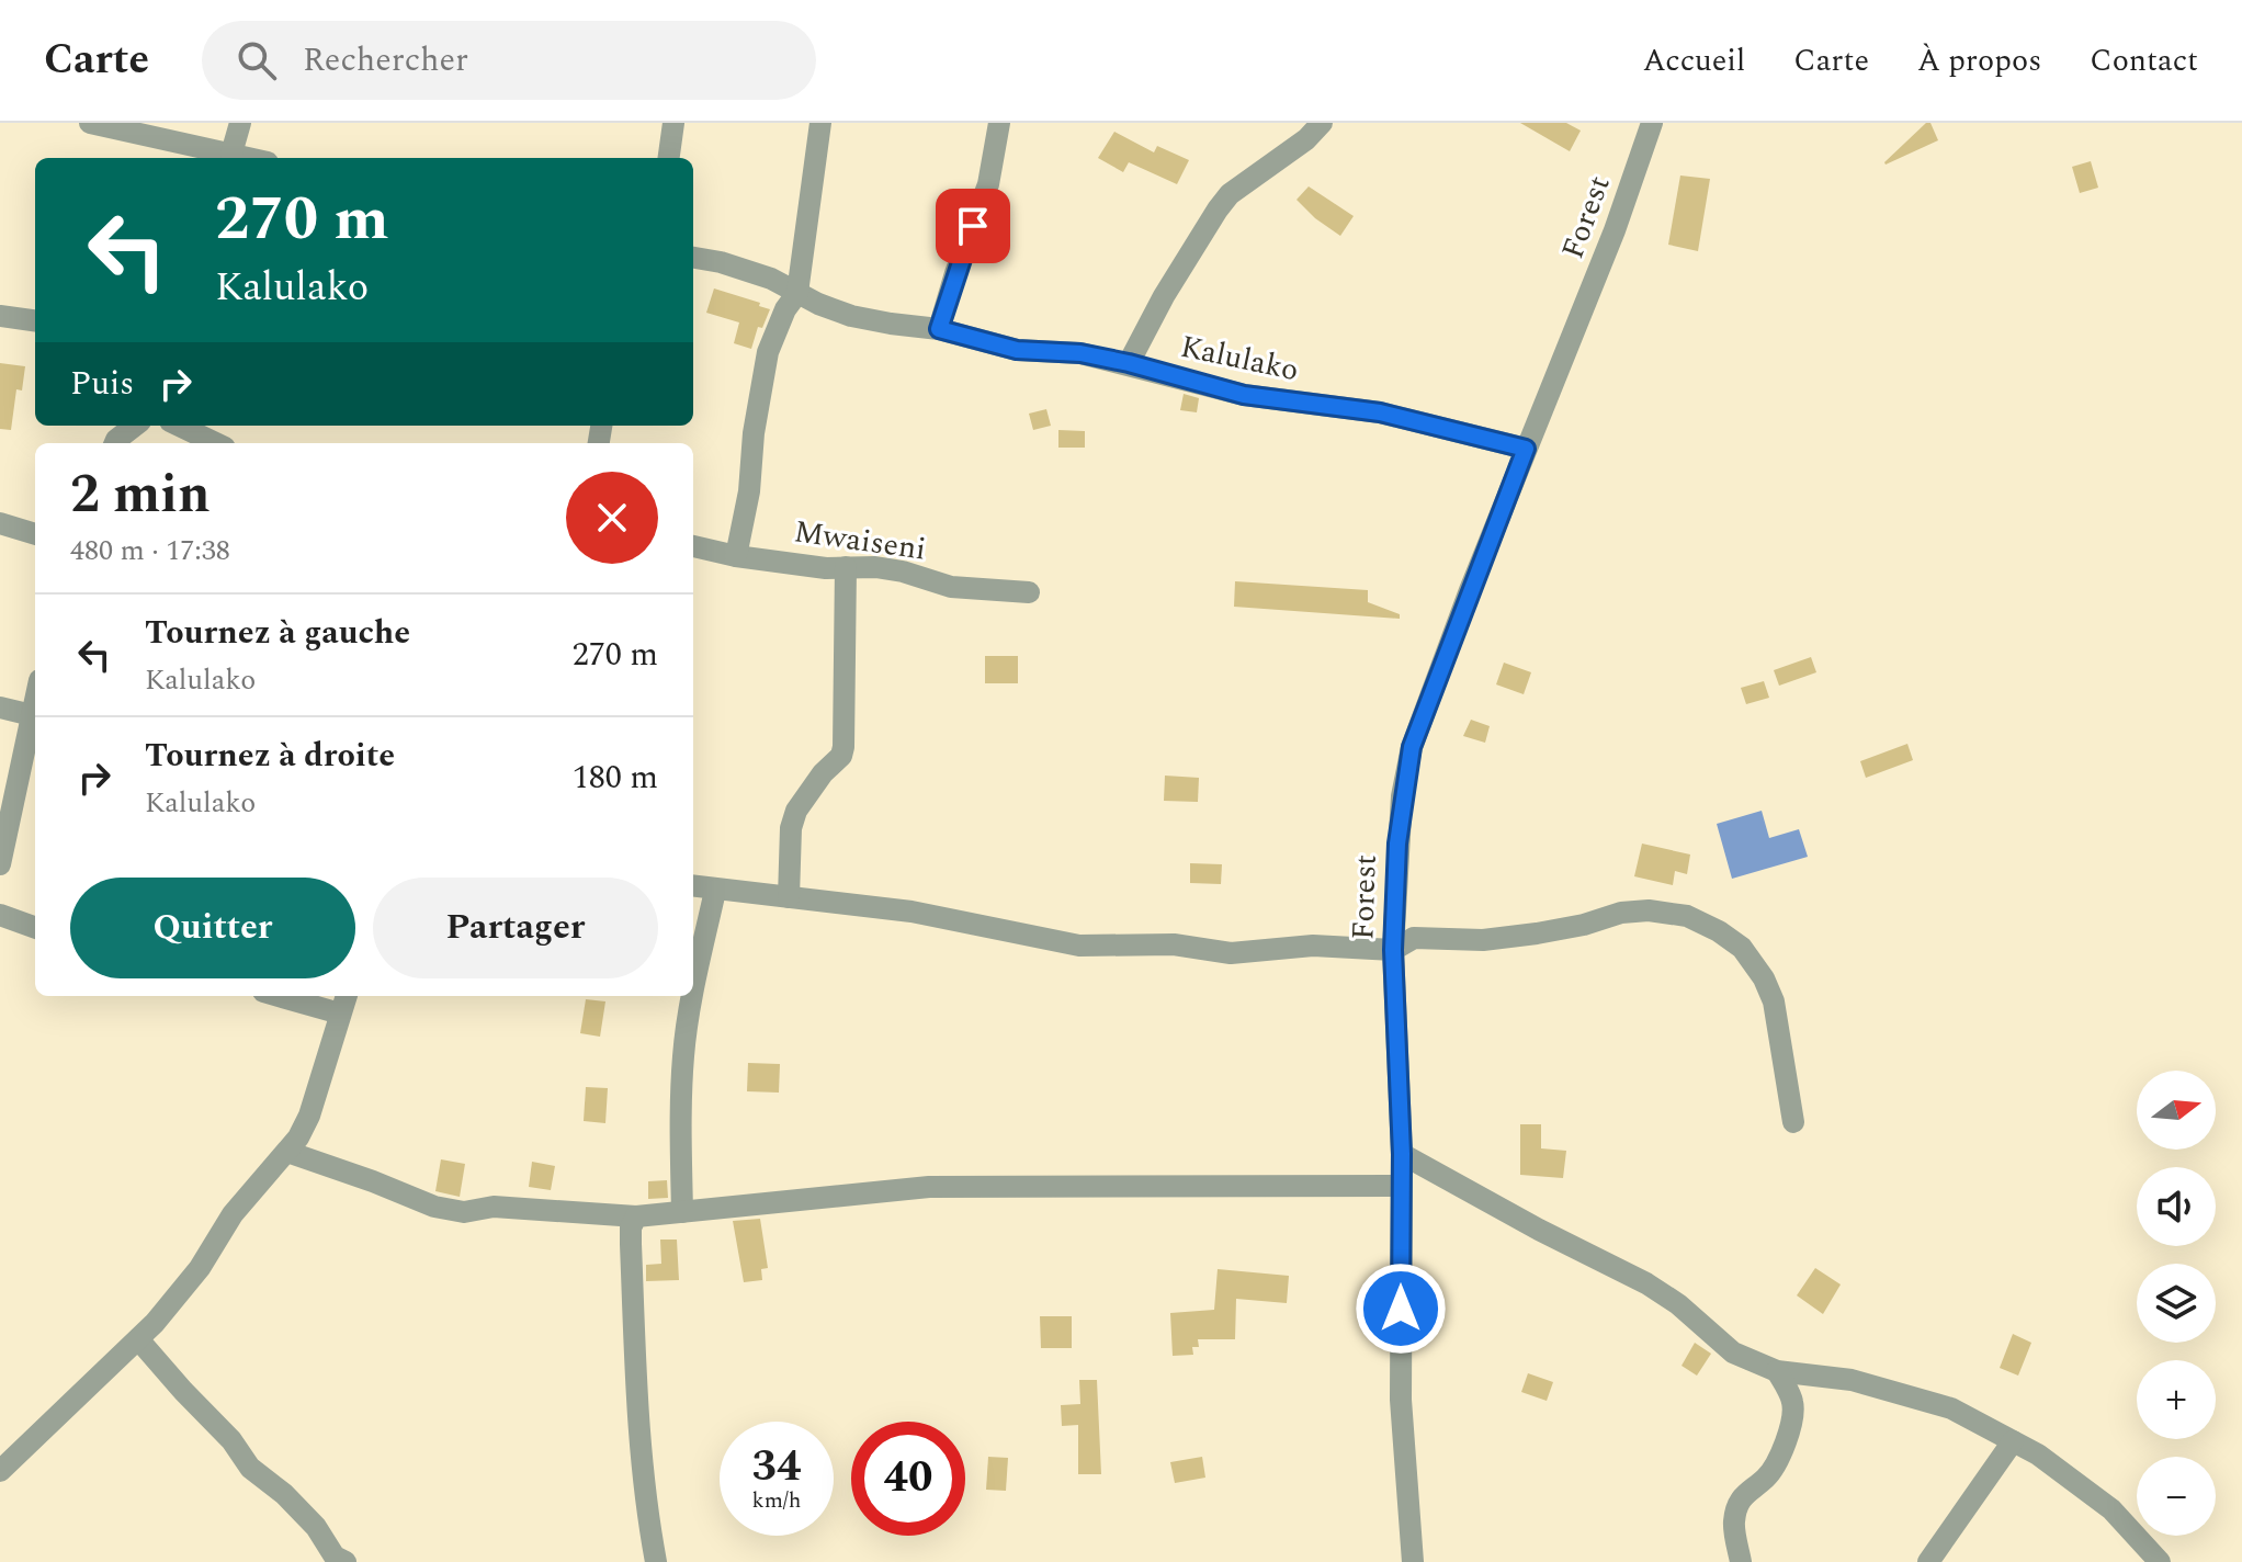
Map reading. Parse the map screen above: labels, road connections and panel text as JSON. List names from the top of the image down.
{
  "streets": {
    "street": ["Forest", "Kalulako", "Mwaiseni"]
  },
  "crossings": [
    ["Forest", "Kalulako"]
  ],
  "north": "right",
  "page": {
    "header": "Carte",
    "search": "Rechercher",
    "nav": [
      "Accueil",
      "Carte",
      "À propos",
      "Contact"
    ],
    "turn": ["270 m", "Kalulako"],
    "then": "Puis",
    "heading": ["2 min", "480 m · 17:38"],
    "list": [
      {
        "name": "Tournez à gauche",
        "note": "Kalulako",
        "value": "270 m"
      },
      {
        "name": "Tournez à droite",
        "note": "Kalulako",
        "value": "180 m"
      }
    ],
    "buttons": ["Quitter", "Partager"],
    "map_buttons": ["+", "−"],
    "speed": "34 km/h",
    "limit": "40"
  }
}
